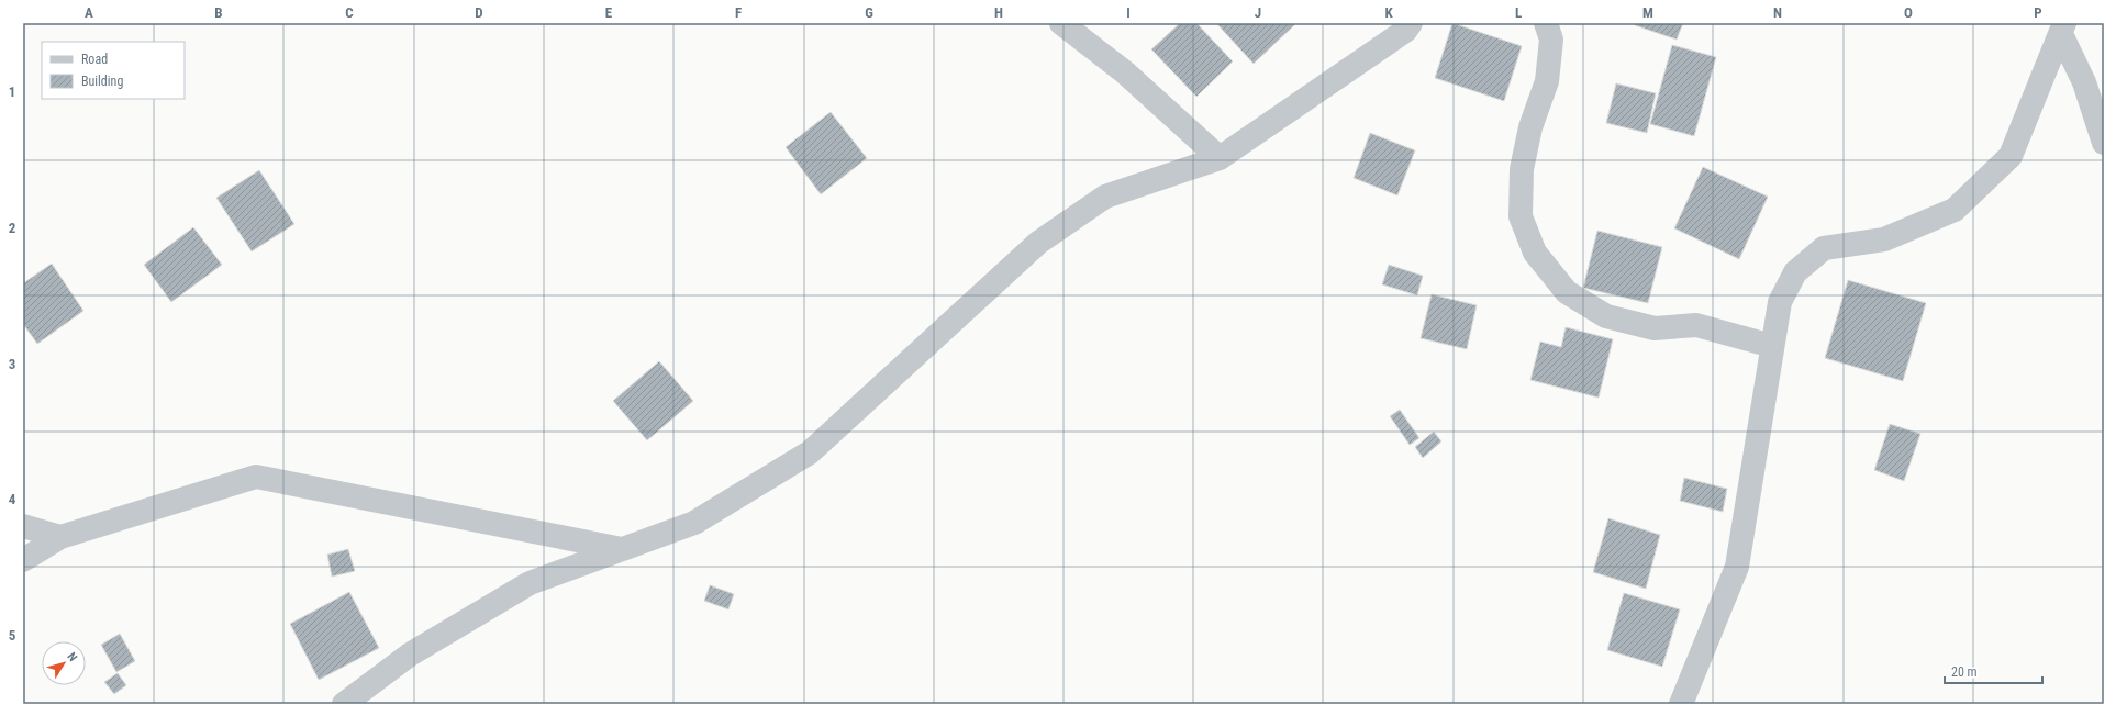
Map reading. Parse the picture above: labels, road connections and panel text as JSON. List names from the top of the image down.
{
  "legend": ["Road", "Building"],
  "scale_bar": "20 m",
  "north": "top right",
  "grid": {
    "columns": [
      "A",
      "B",
      "C",
      "D",
      "E",
      "F",
      "G",
      "H",
      "I",
      "J",
      "K",
      "L",
      "M",
      "N",
      "O",
      "P"
    ],
    "rows": [
      "1",
      "2",
      "3",
      "4",
      "5"
    ]
  }
}
